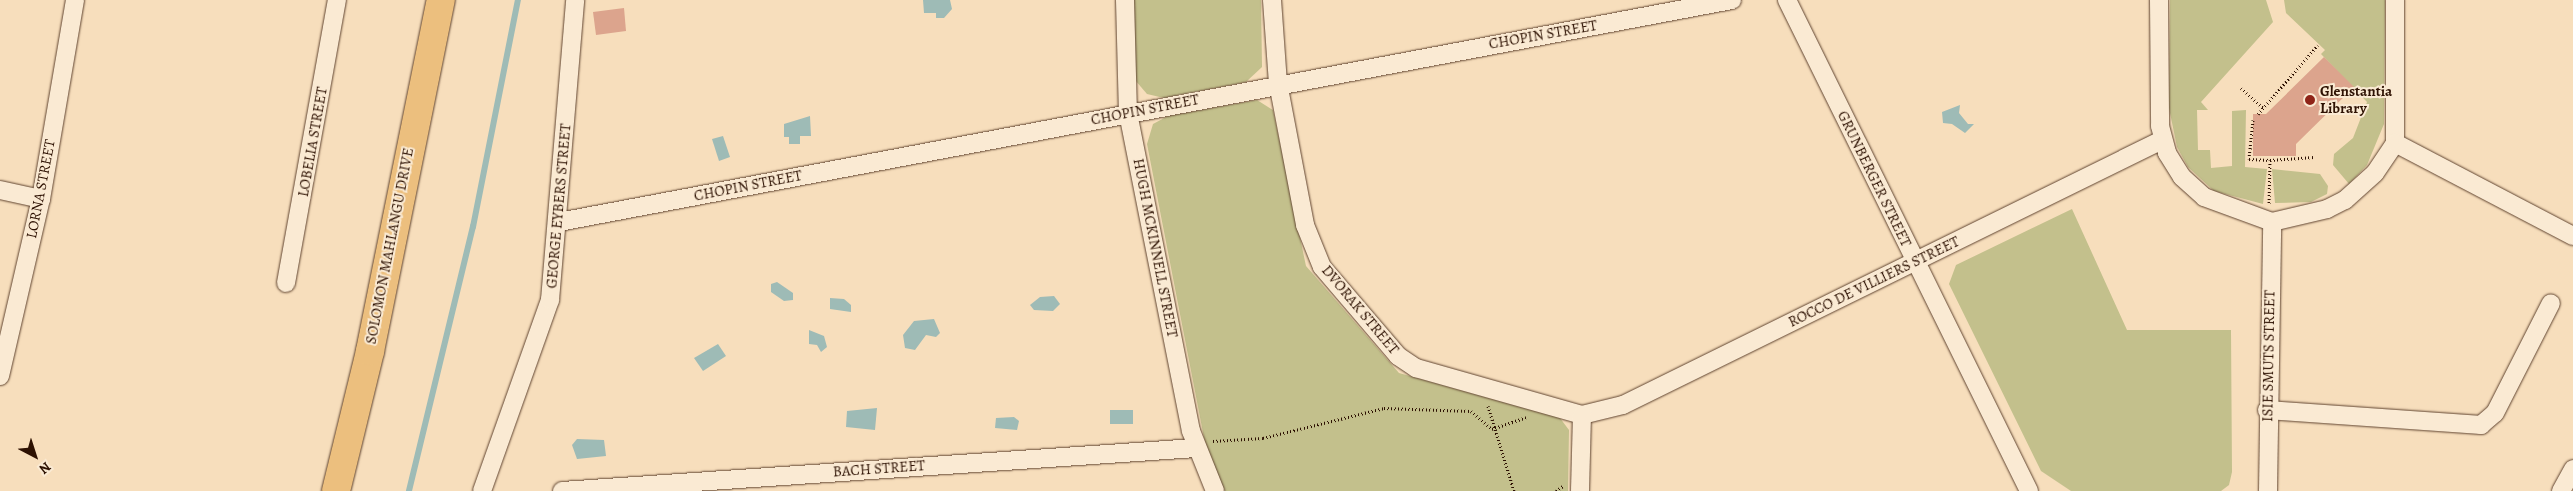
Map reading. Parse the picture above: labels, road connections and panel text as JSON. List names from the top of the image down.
{
  "streets": {
    "main road": ["SOLOMON MAHLANGU DRIVE"],
    "street": [
      "CHOPIN STREET",
      "LOBELIA STREET",
      "GRUNBERGER STREET",
      "LORNA STREET",
      "GEORGE EYBERS STREET",
      "HUGH MCKINNELL STREET",
      "ROCCO DE VILLIERS STREET",
      "DVORAK STREET",
      "ISIE SMUTS STREET",
      "BACH STREET"
    ]
  },
  "crossings": [
    ["CHOPIN STREET", "GEORGE EYBERS STREET"],
    ["CHOPIN STREET", "HUGH MCKINNELL STREET"],
    ["CHOPIN STREET", "DVORAK STREET"],
    ["GRUNBERGER STREET", "ROCCO DE VILLIERS STREET"],
    ["HUGH MCKINNELL STREET", "BACH STREET"],
    ["ROCCO DE VILLIERS STREET", "DVORAK STREET"]
  ],
  "places": ["Glenstantia Library"],
  "north": "bottom right"
}
